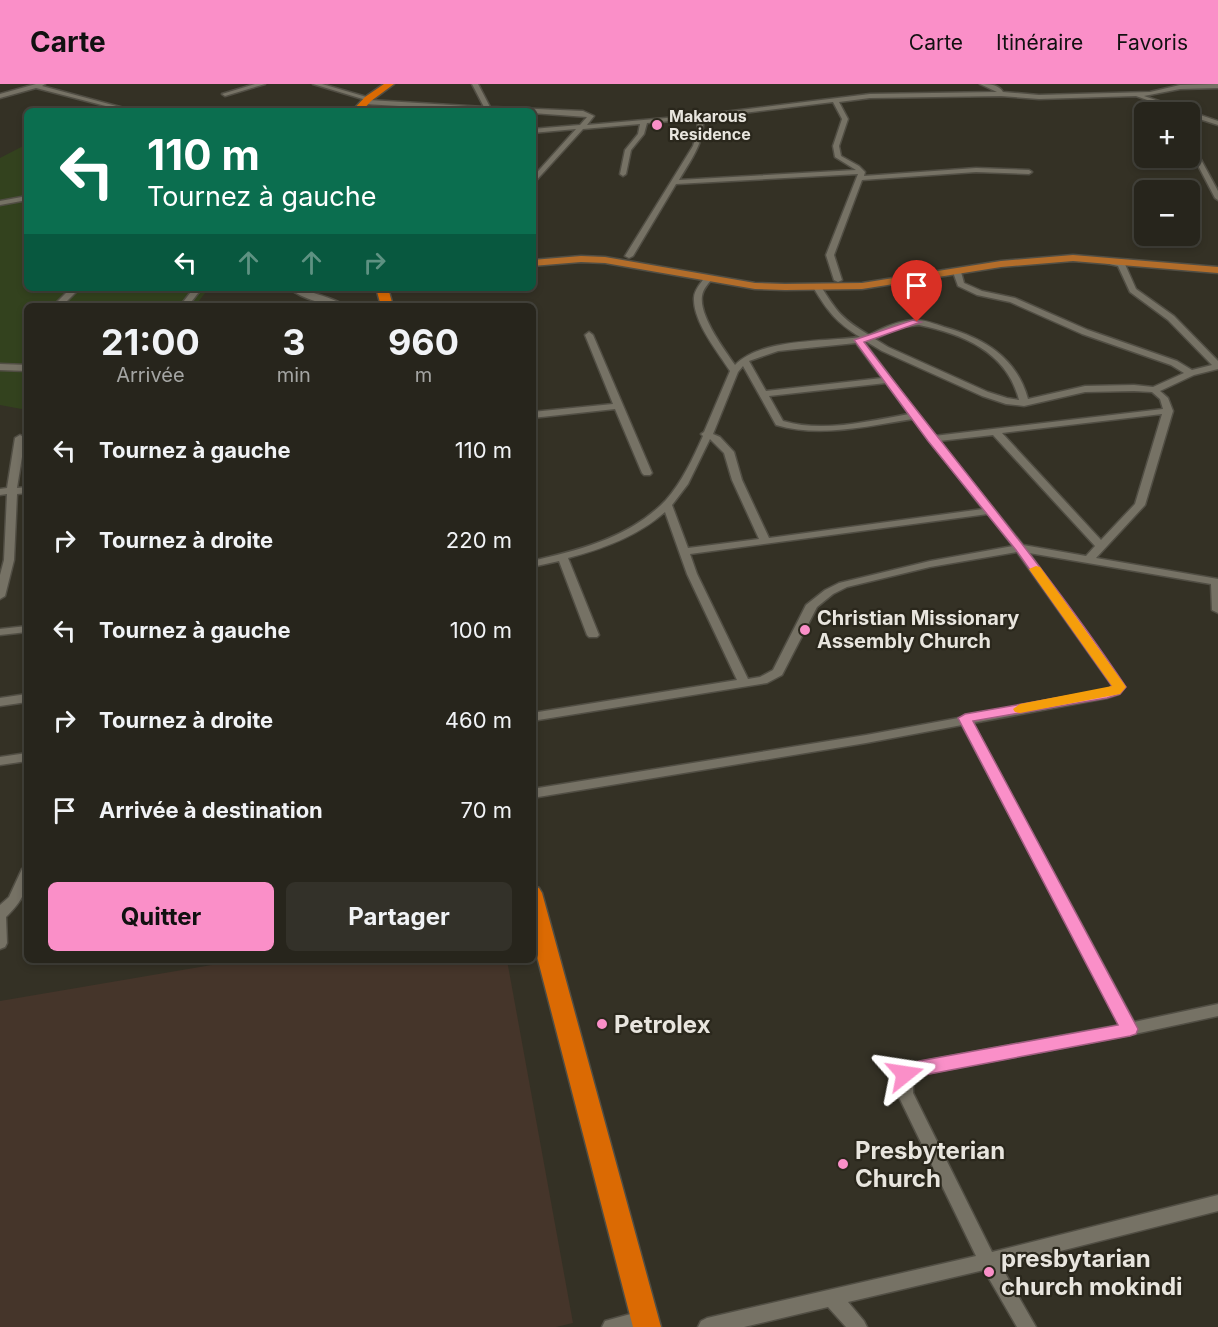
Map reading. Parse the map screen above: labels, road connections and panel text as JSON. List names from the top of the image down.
{
  "places": [
    "Makarous Residence",
    "Christian Missionary Assembly Church",
    "Petrolex",
    "Presbyterian Church",
    "presbytarian church mokindi"
  ],
  "page": {
    "header": "Carte",
    "nav": ["Carte", "Itinéraire", "Favoris"],
    "map_buttons": ["+", "−"],
    "turn": ["110 m", "Tournez à gauche"],
    "eta": [
      "21:00",
      "Arrivée",
      "3",
      "min",
      "960",
      "m"
    ],
    "list": [
      {
        "name": "Tournez à gauche",
        "value": "110 m"
      },
      {
        "name": "Tournez à droite",
        "value": "220 m"
      },
      {
        "name": "Tournez à gauche",
        "value": "100 m"
      },
      {
        "name": "Tournez à droite",
        "value": "460 m"
      },
      {
        "name": "Arrivée à destination",
        "value": "70 m"
      }
    ],
    "buttons": ["Quitter", "Partager"]
  }
}
